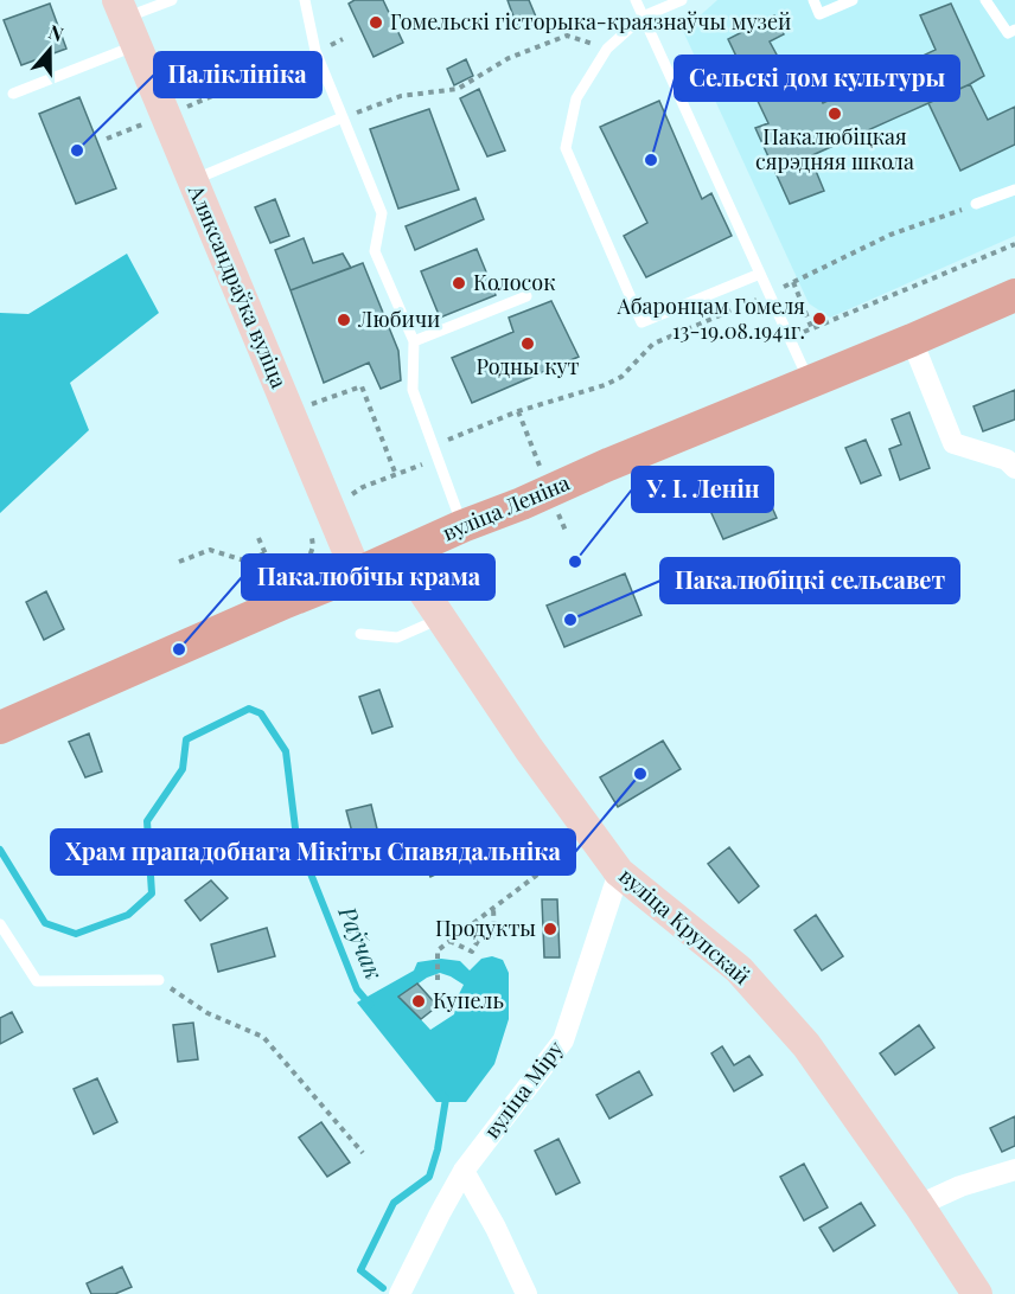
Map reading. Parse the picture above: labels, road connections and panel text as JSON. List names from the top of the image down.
{
  "streets": {
    "main road": ["вуліца Леніна"],
    "street": ["Аляксандраўка вуліца", "вуліца Крупскай", "вуліца Міру"]
  },
  "crossings": [
    ["Аляксандраўка вуліца", "вуліца Леніна"],
    ["вуліца Леніна", "вуліца Крупскай"],
    ["вуліца Крупскай", "вуліца Міру"]
  ],
  "water": ["Раўчак"],
  "places": [
    "Гомельскі гісторыка-краязнаўчы музей",
    "Пакалюбіцкая сярэдняя школа",
    "Паліклініка",
    "Сельскі дом культуры",
    "Колосок",
    "Абаронцам Гомеля 13-19.08.1941г.",
    "Любичи",
    "Родны кут",
    "У. І. Ленін",
    "Пакалюбіцкі сельсавет",
    "Пакалюбічы крама",
    "Храм прападобнага Мікіты Спавядальніка",
    "Продукты",
    "Купель"
  ],
  "north": "top"
}
